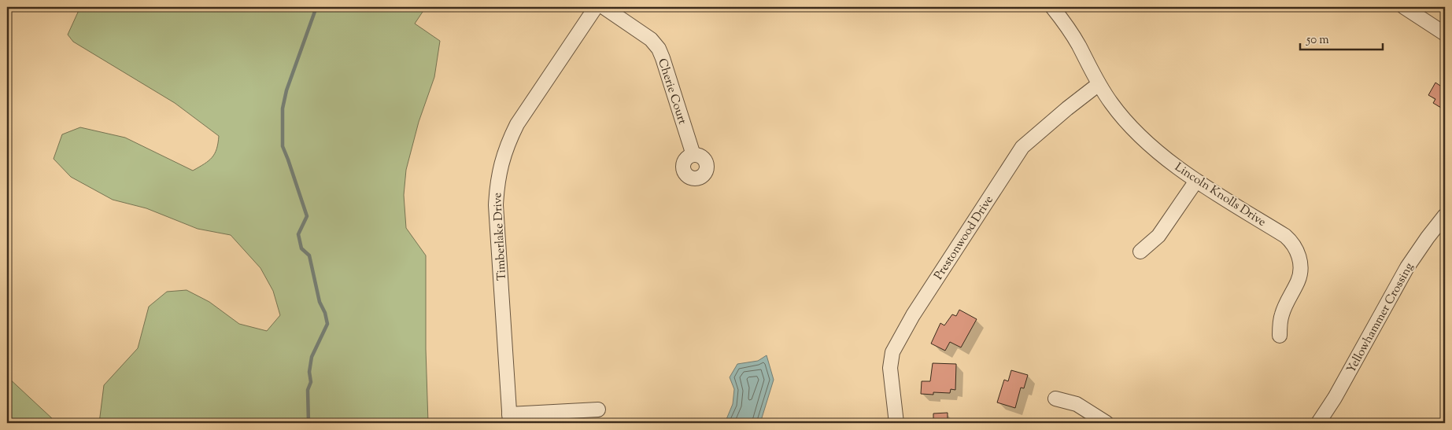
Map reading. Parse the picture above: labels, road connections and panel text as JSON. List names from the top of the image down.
{
  "streets": {
    "street": [
      "Cherie Court",
      "Lincoln Knolls Drive",
      "Timberlake Drive",
      "Prestonwood Drive",
      "Yellowhammer Crossing"
    ]
  },
  "crossings": [
    ["Lincoln Knolls Drive", "Prestonwood Drive"]
  ],
  "scale_bar": "50 m"
}
